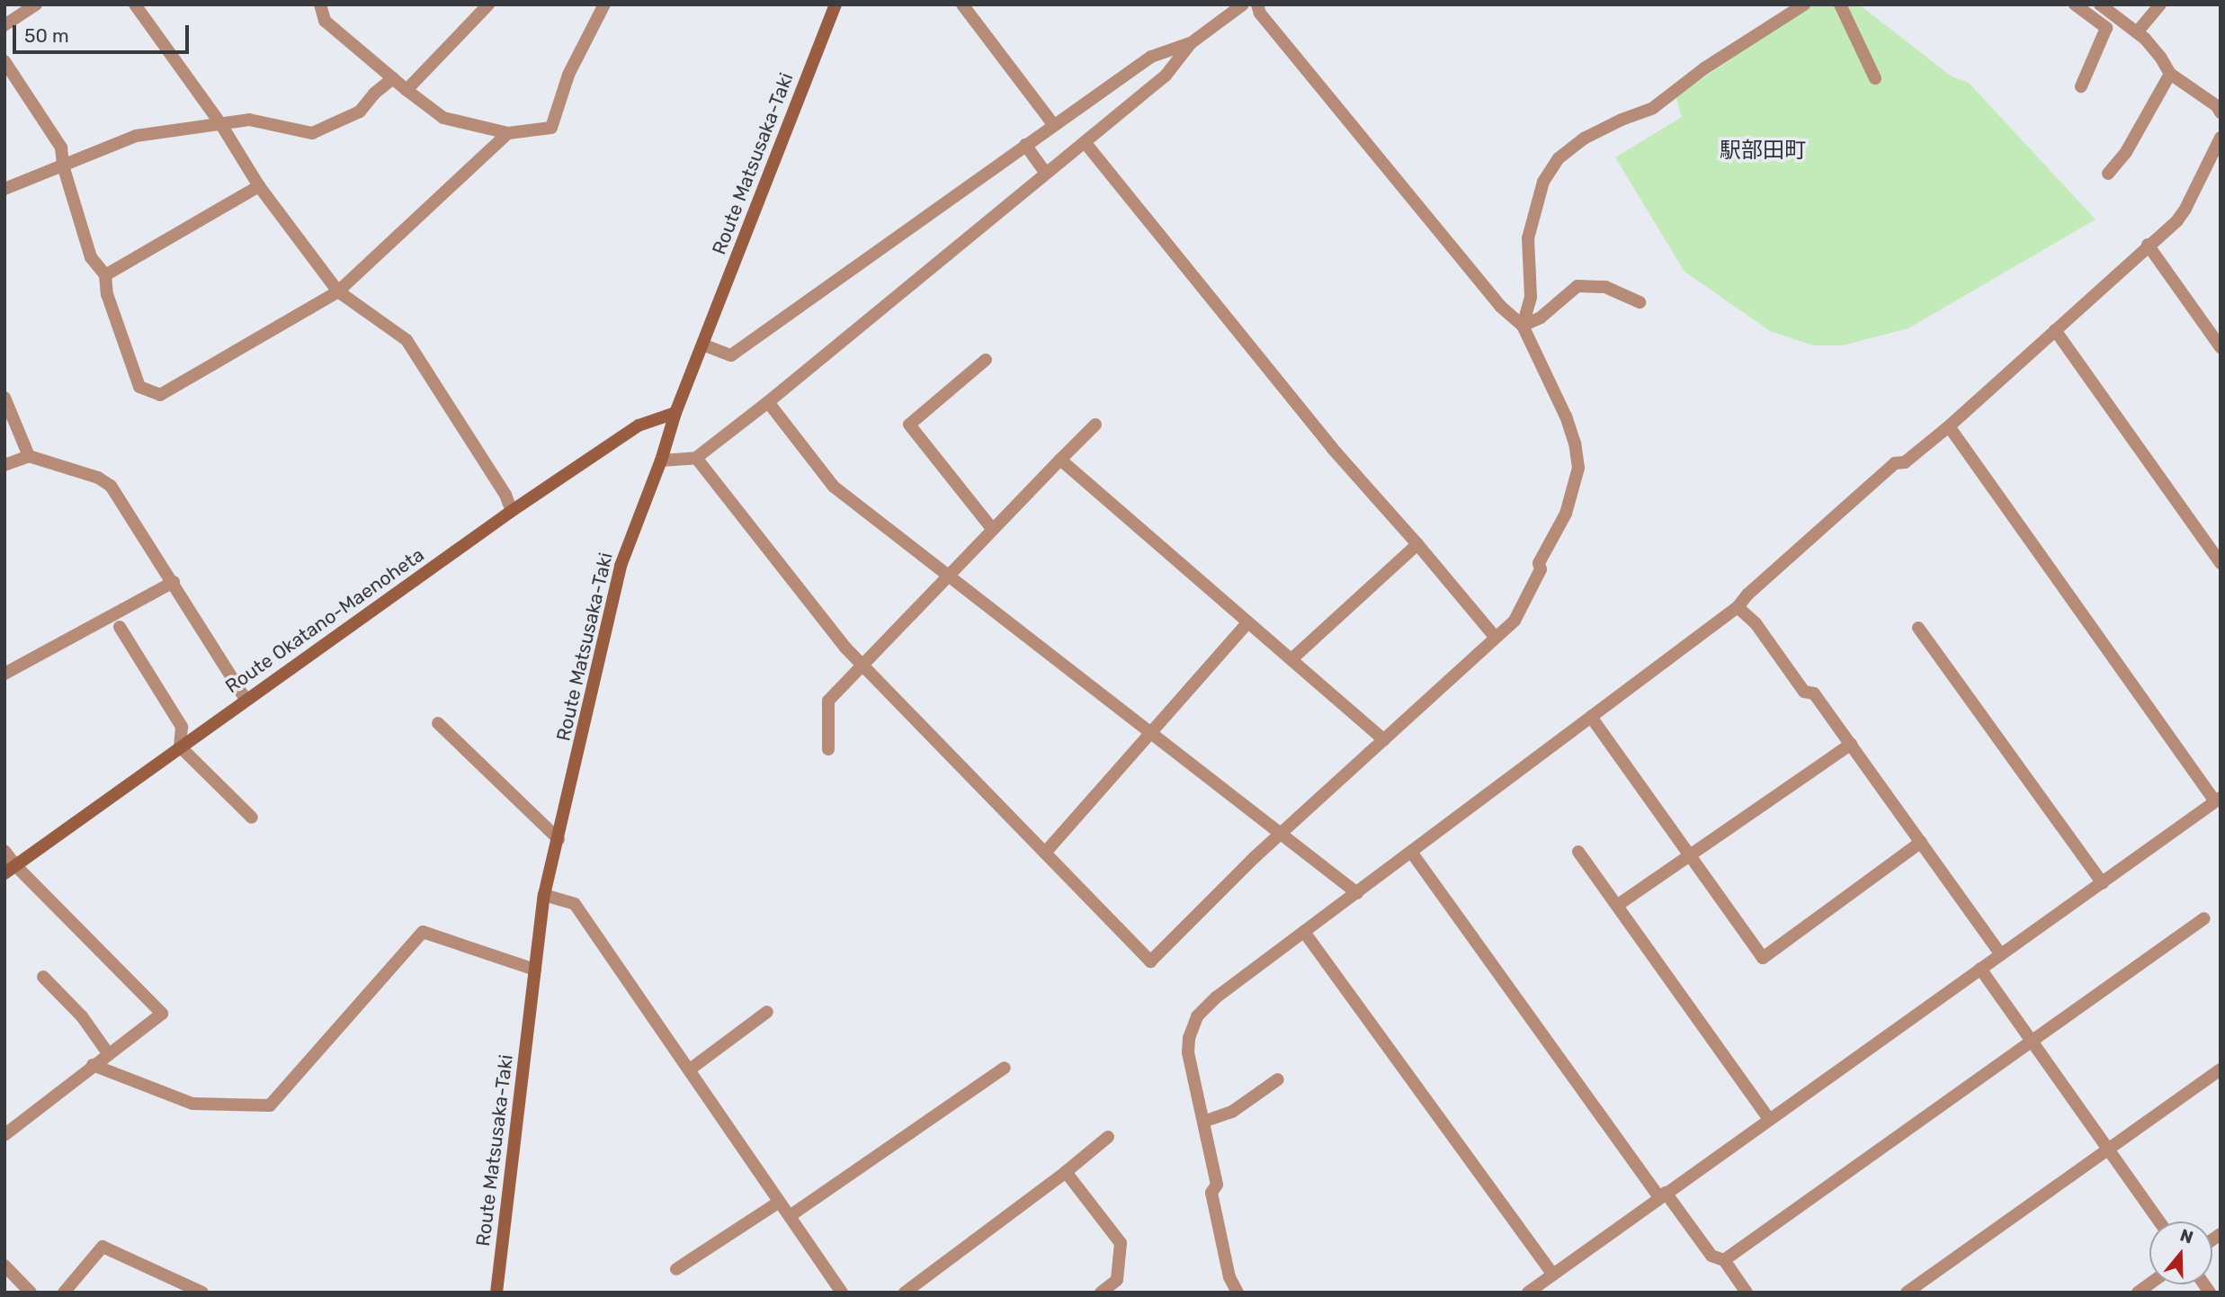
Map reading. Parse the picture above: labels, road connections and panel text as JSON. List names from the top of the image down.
{
  "streets": {
    "main road": ["Route Matsusaka-Taki", "Route Okatano-Maenoheta"]
  },
  "crossings": [
    ["Route Matsusaka-Taki", "Route Okatano-Maenoheta"]
  ],
  "districts": ["駅部田町"],
  "scale_bar": "50 m",
  "north": "top"
}
